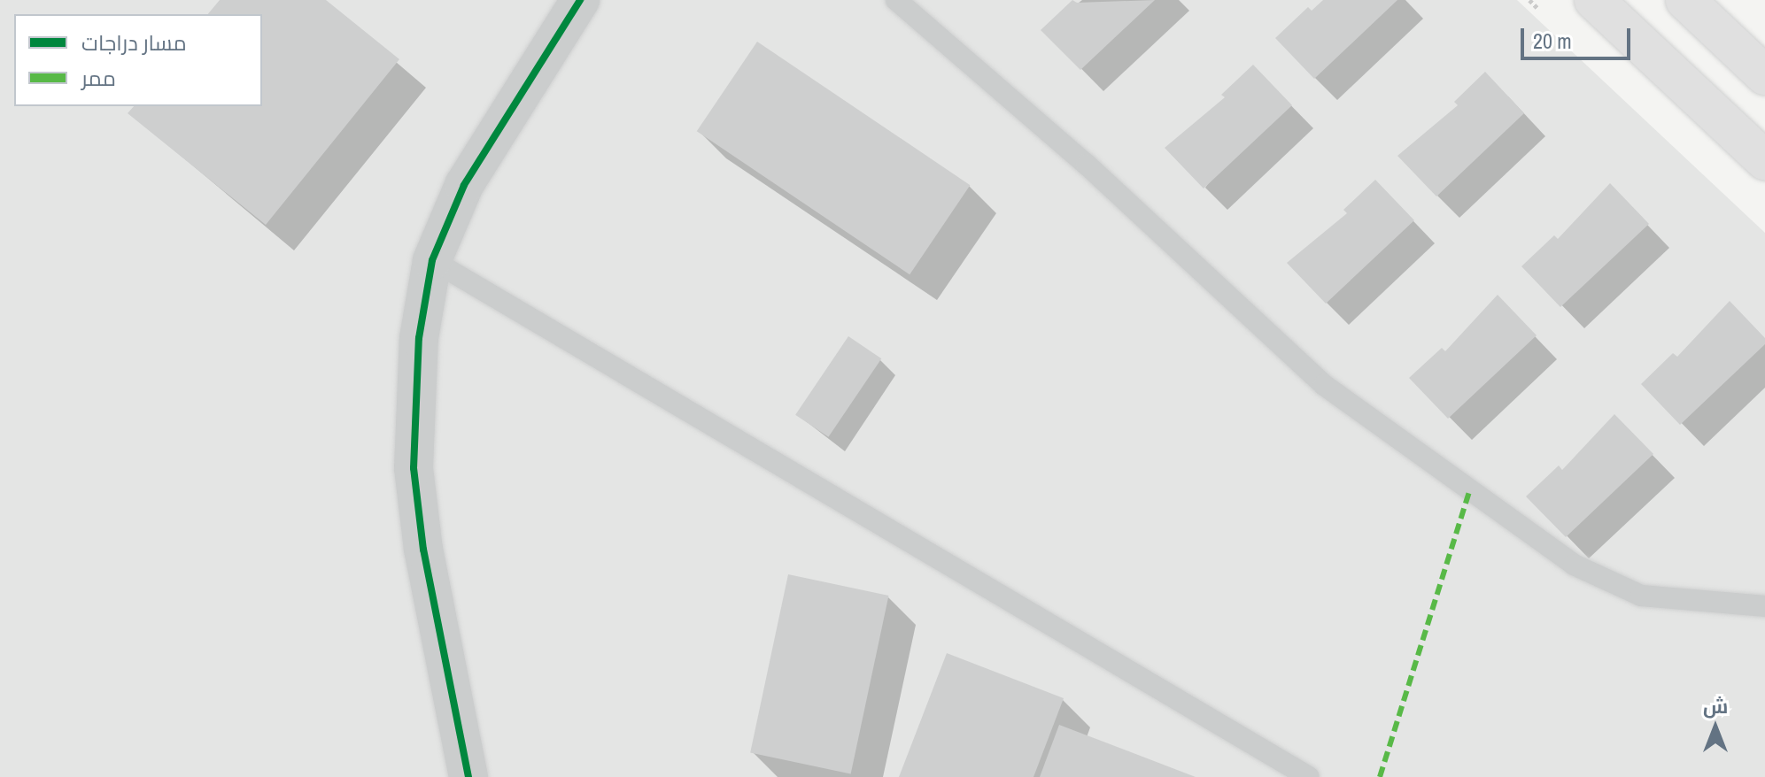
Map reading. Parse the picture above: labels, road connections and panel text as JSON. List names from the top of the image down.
{
  "legend": ["مسار دراجات", "ممر"],
  "scale_bar": "20 m",
  "north": "top"
}
